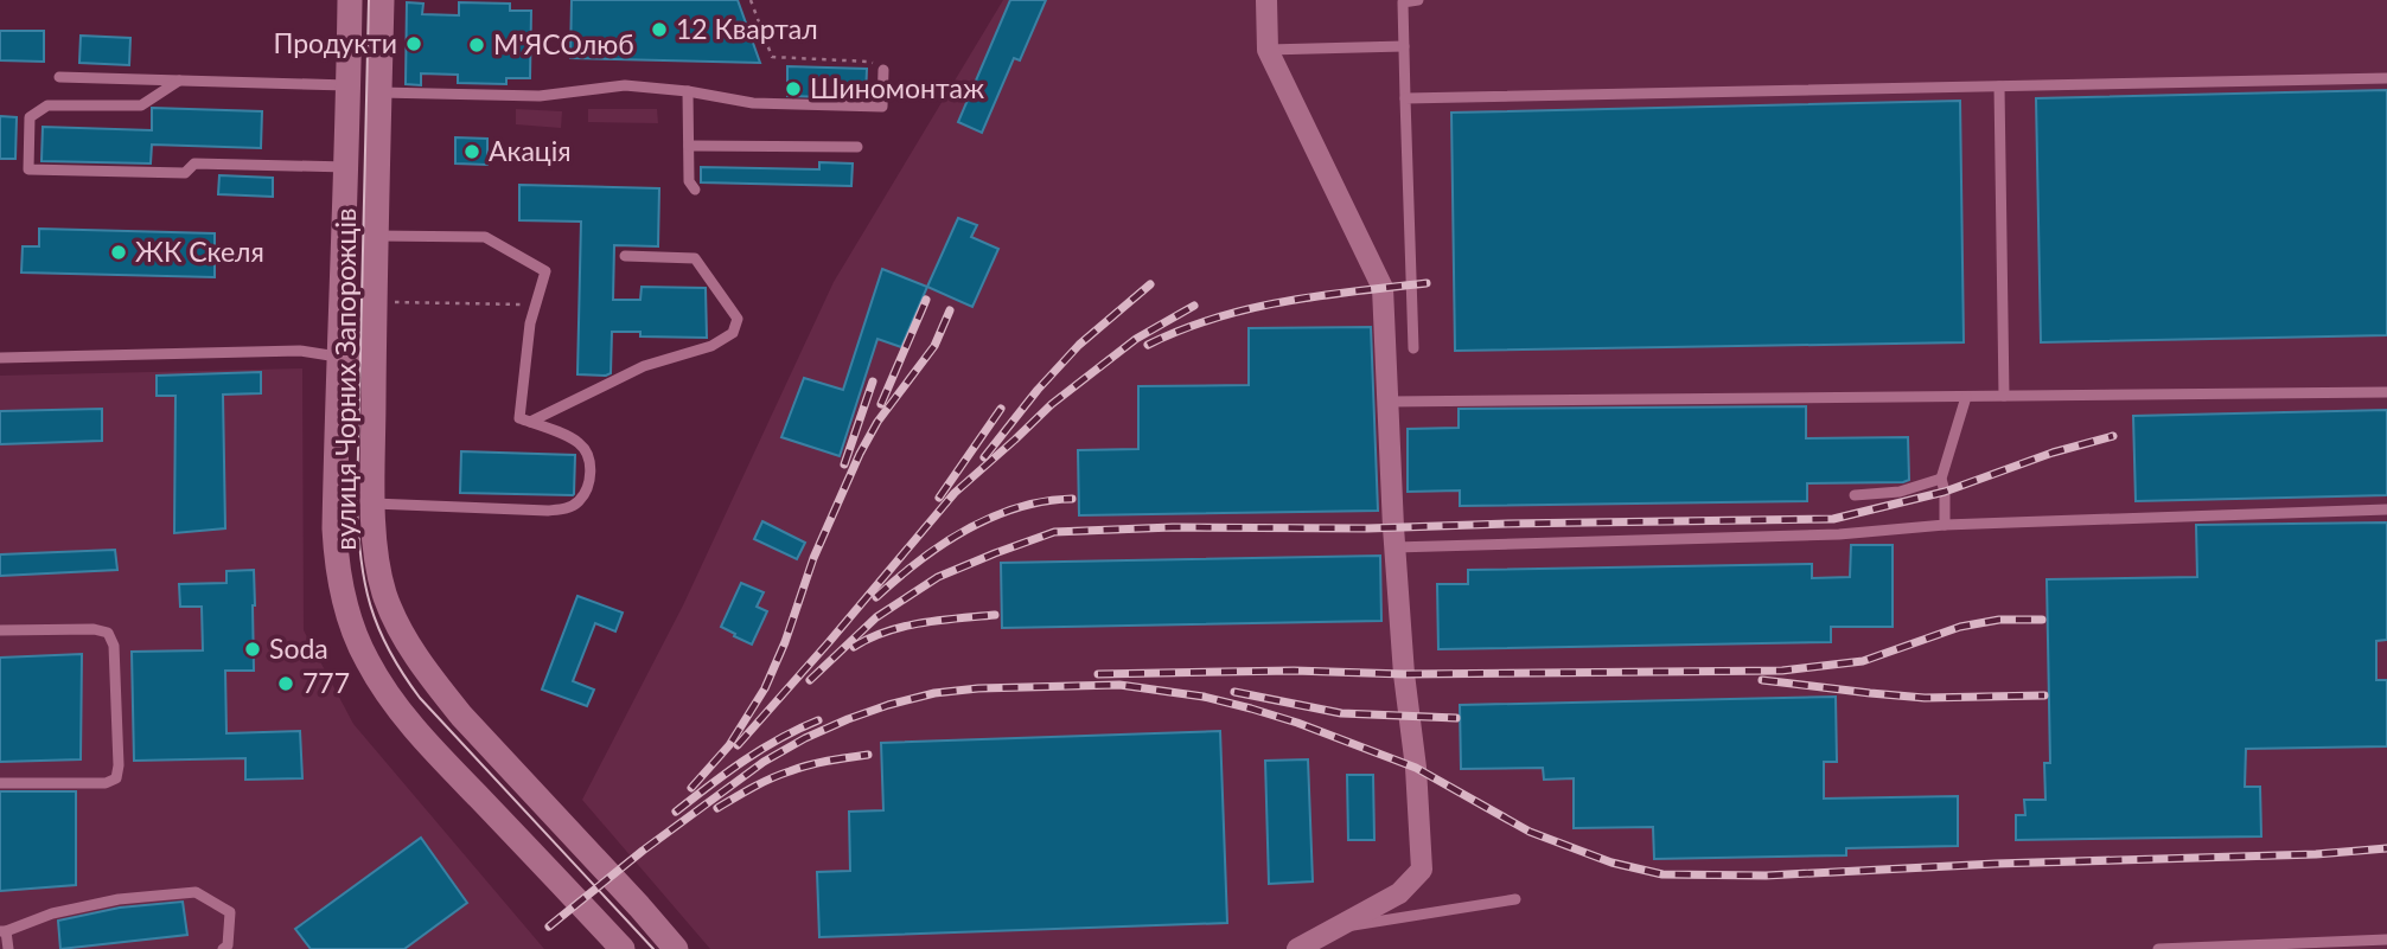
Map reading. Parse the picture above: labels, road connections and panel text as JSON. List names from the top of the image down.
{
  "streets": {
    "main road": ["вулиця Чорних Запорожців"]
  },
  "places": [
    "12 Квартал",
    "Продукти",
    "М'ЯСОлюб",
    "Шиномонтаж",
    "Акація",
    "ЖК Скеля",
    "Soda",
    "777"
  ]
}
